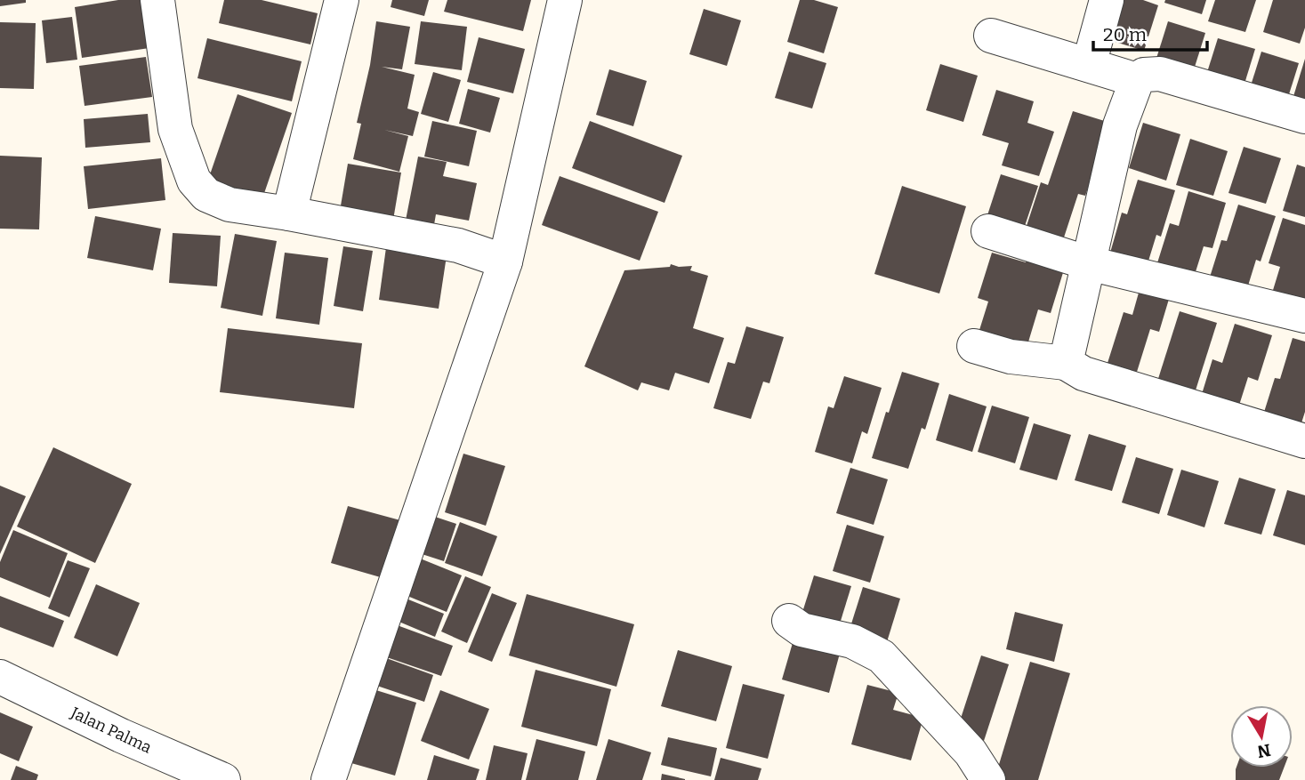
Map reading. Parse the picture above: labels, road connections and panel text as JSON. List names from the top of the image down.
{
  "streets": {
    "street": ["Jalan Palma"]
  },
  "scale_bar": "20 m",
  "north": "bottom"
}
